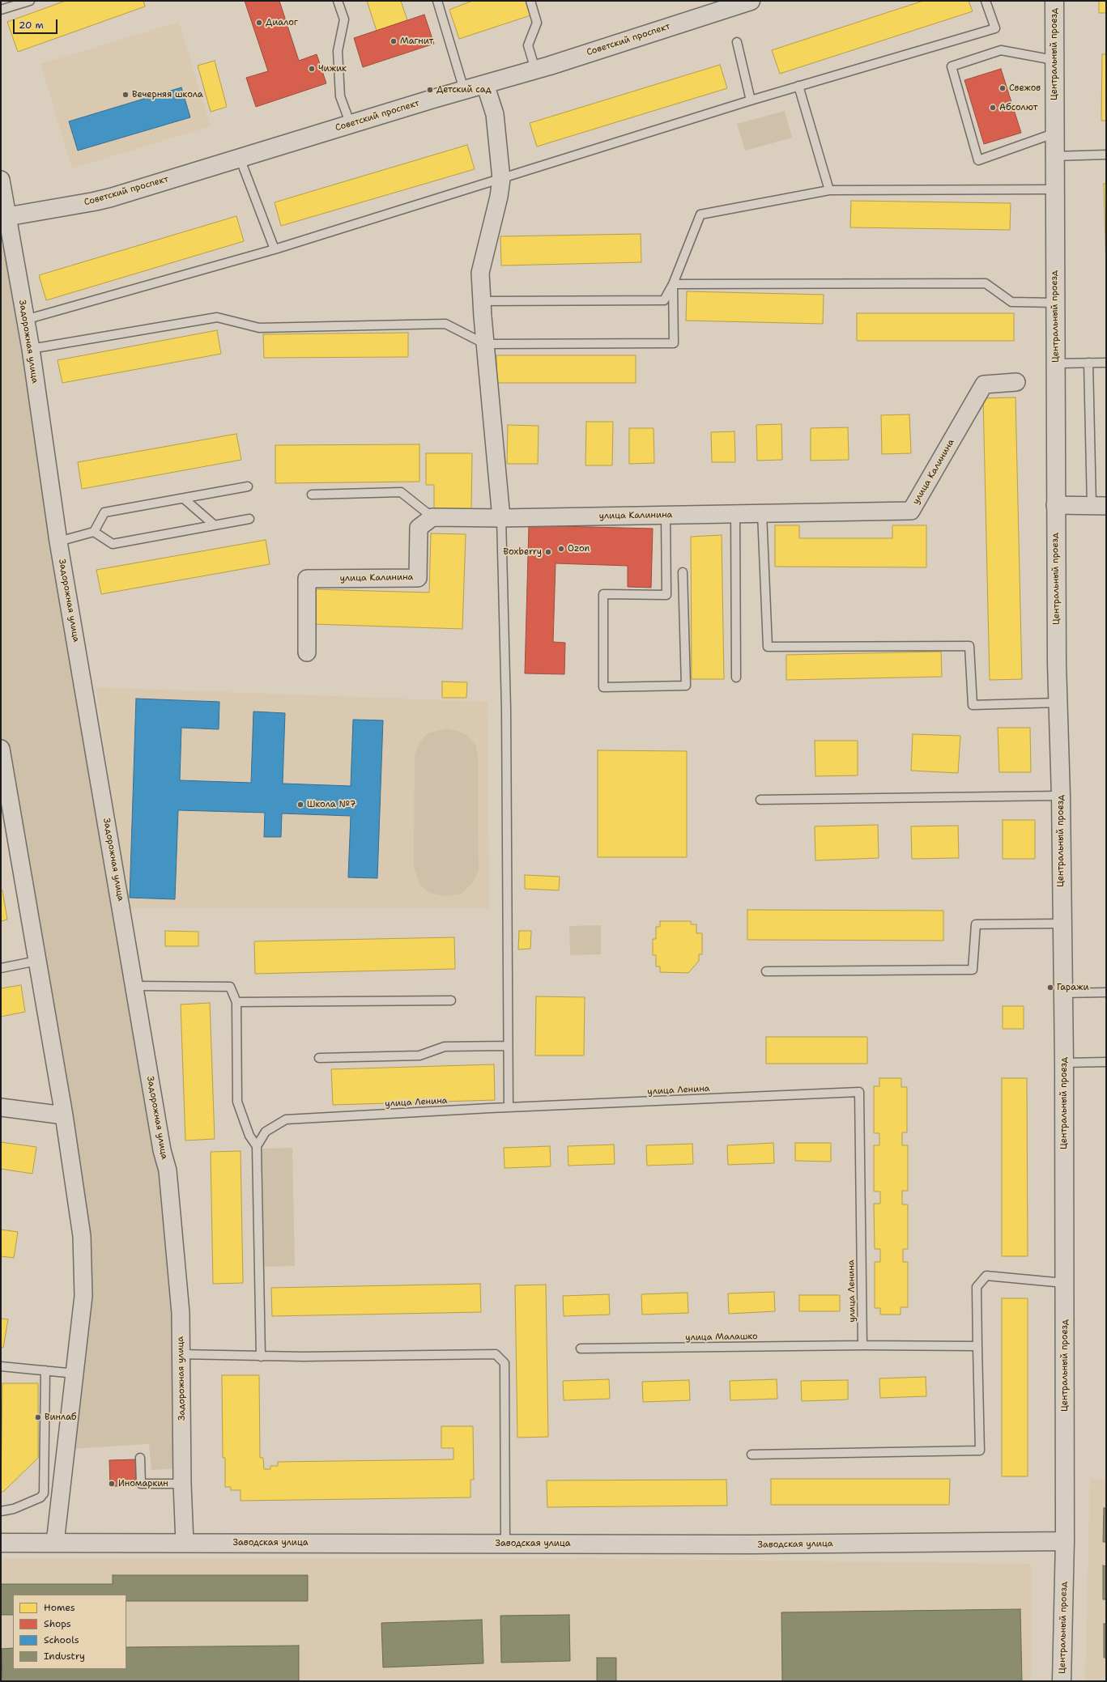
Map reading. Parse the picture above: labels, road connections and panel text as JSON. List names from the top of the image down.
{
  "streets": {
    "street": [
      "Советский проспект",
      "Центральный проезд",
      "Задорожная улица",
      "улица Калинина",
      "Заводская улица"
    ],
    "lane": ["улица Ленина", "улица Малашко"]
  },
  "crossings": [
    ["Советский проспект", "Задорожная улица"],
    ["Центральный проезд", "Заводская улица"],
    ["Задорожная улица", "Заводская улица"],
    ["улица Ленина", "улица Малашко"]
  ],
  "places": [
    "Диалог",
    "Магнит",
    "Чижик",
    "Свежов",
    "Детский сад",
    "Вечерняя школа",
    "Абсолют",
    "Ozon",
    "Boxberry",
    "Школа №7",
    "Гаражи",
    "Винлаб",
    "Иномаркин"
  ],
  "legend": [
    "Homes",
    "Shops",
    "Schools",
    "Industry"
  ],
  "scale_bar": "20 m"
}
